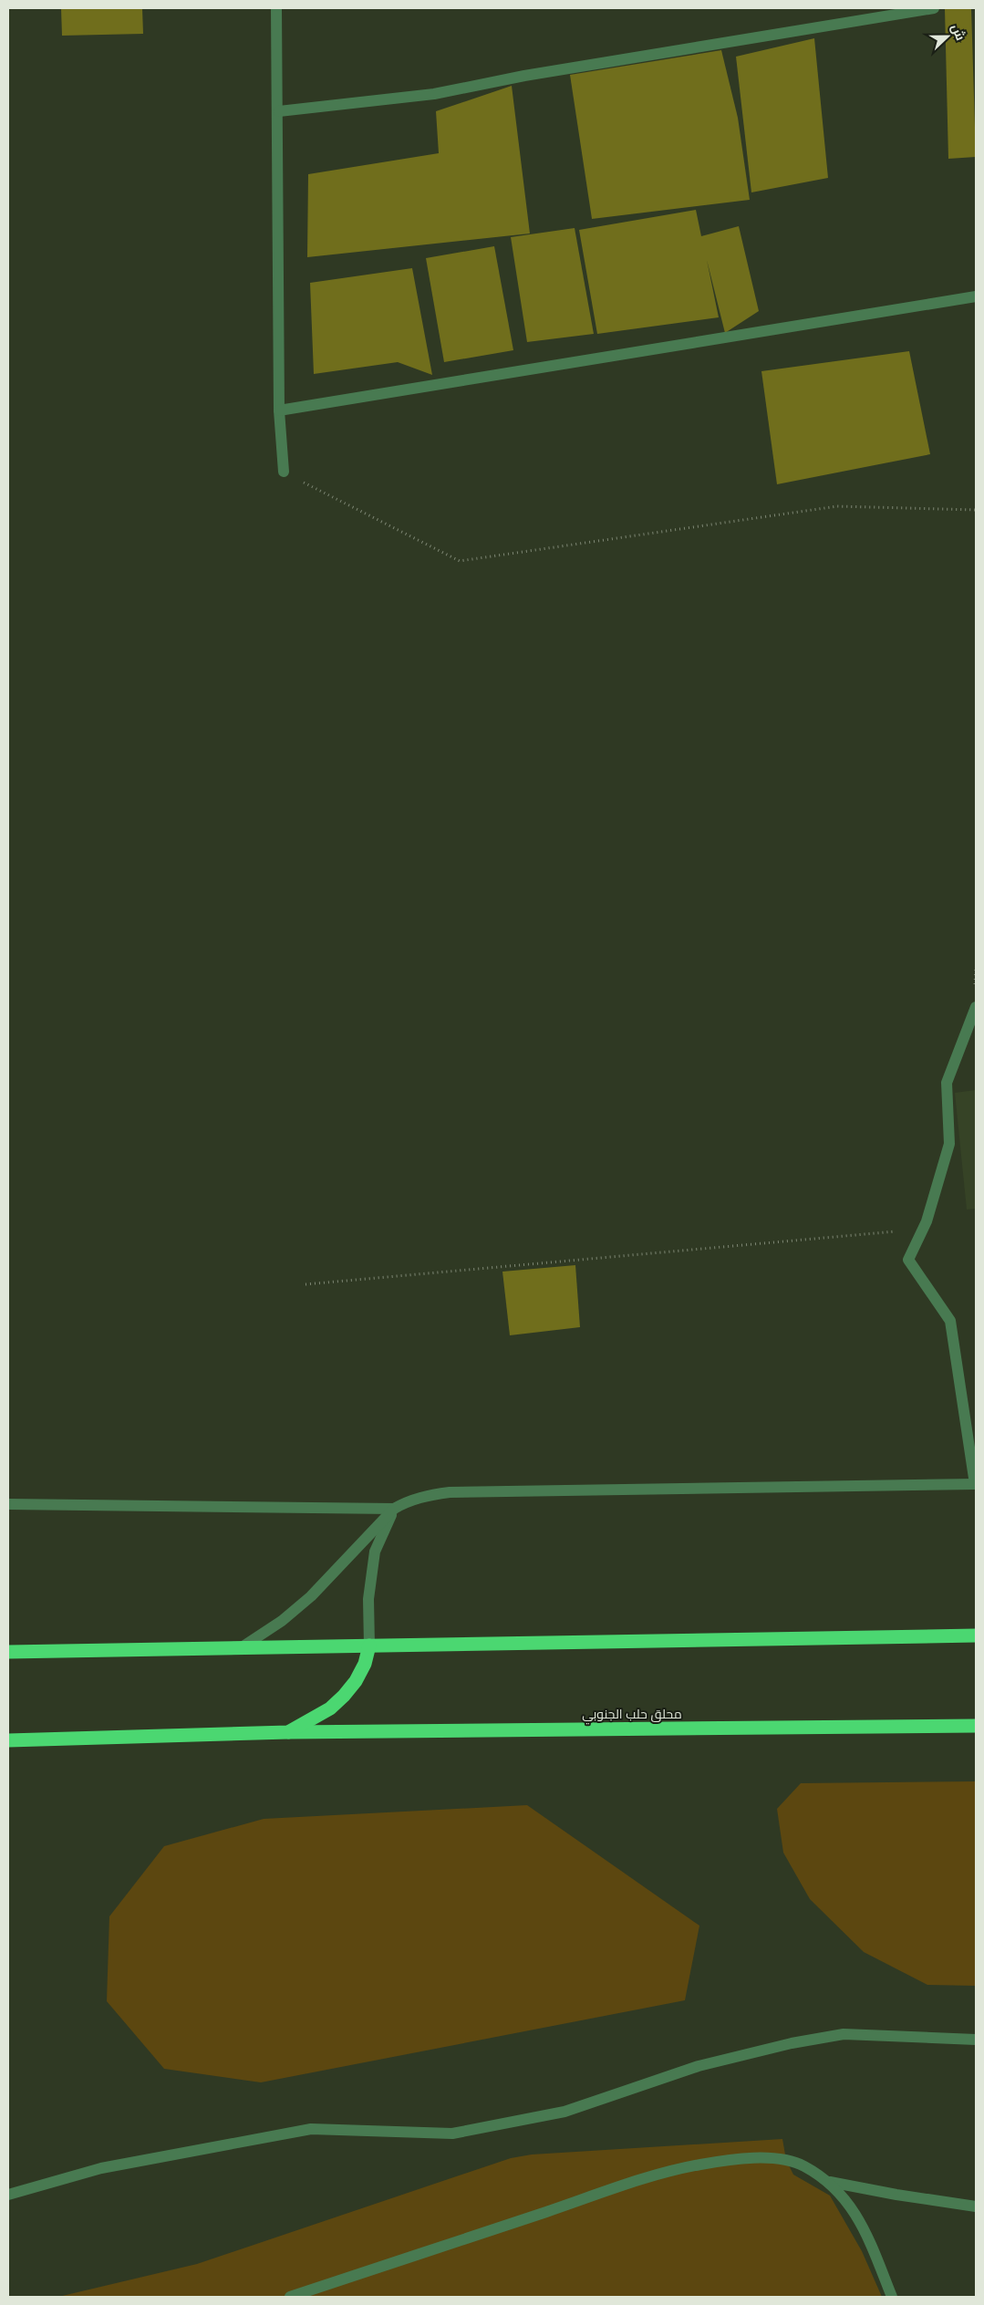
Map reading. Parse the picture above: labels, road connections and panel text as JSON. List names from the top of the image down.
{
  "streets": {
    "highway": ["محلق حلب الجنوبي"]
  },
  "north": "right"
}
